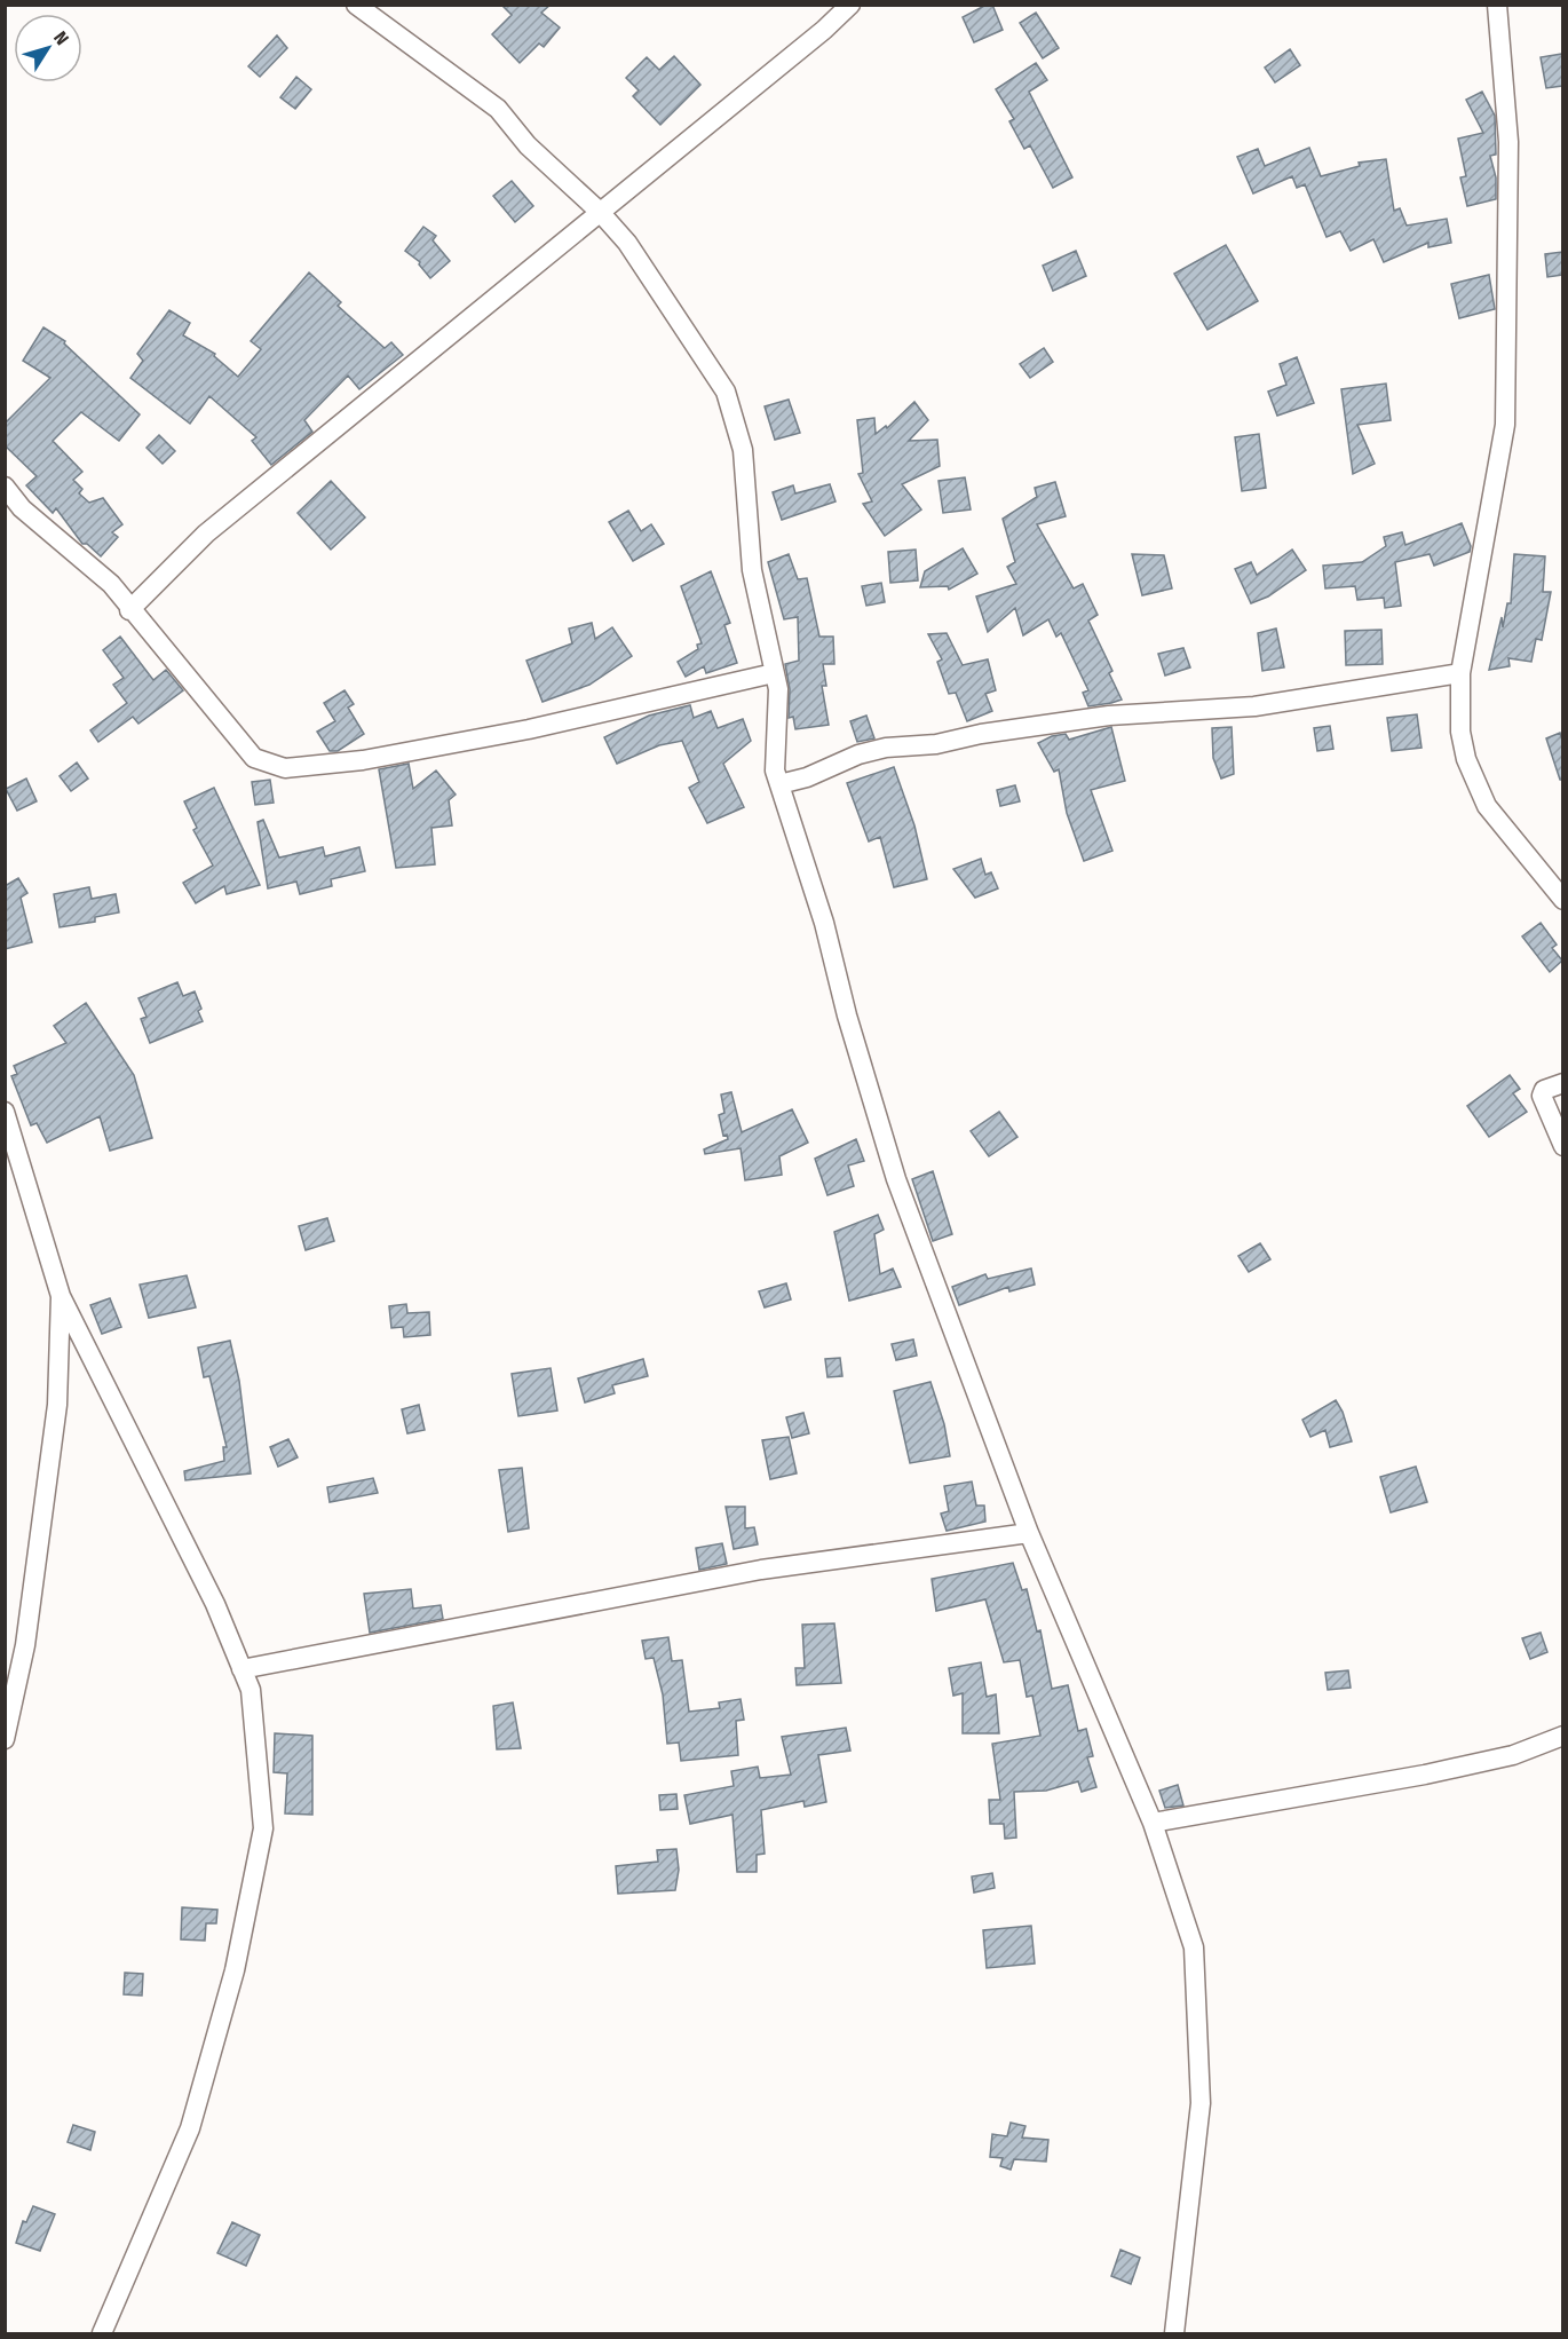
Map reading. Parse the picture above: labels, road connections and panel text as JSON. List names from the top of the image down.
{
  "north": "top right"
}
